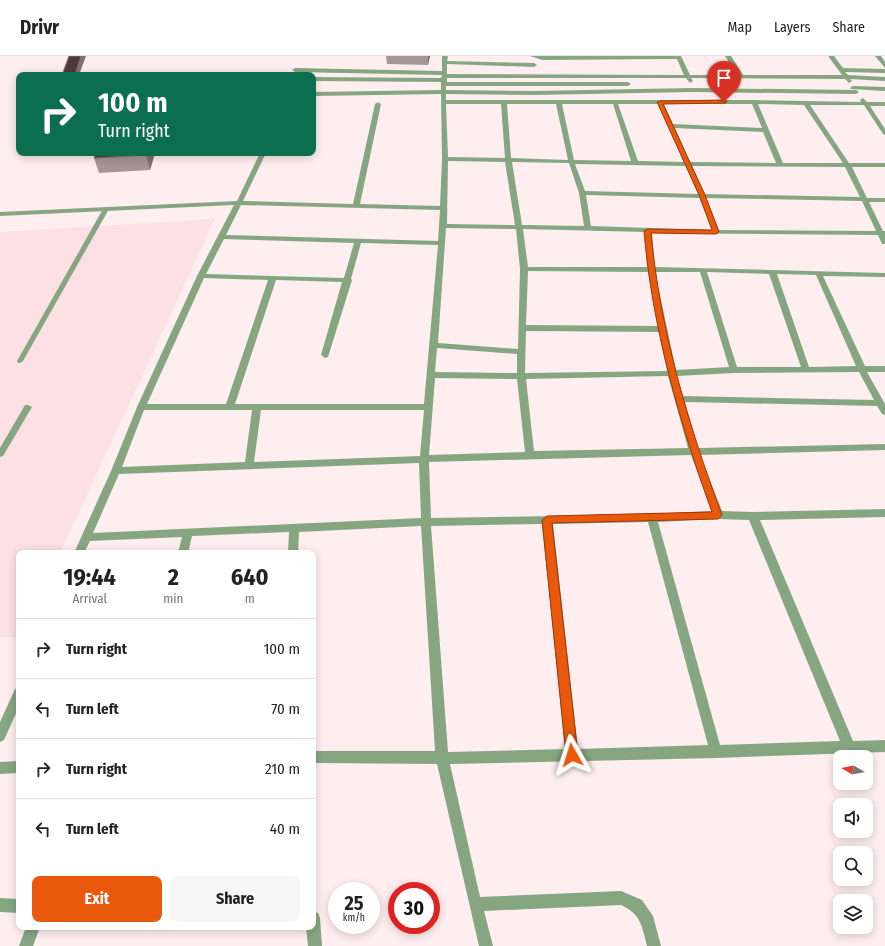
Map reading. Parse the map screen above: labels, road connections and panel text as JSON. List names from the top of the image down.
{
  "north": "left",
  "page": {
    "header": "Drivr",
    "nav": ["Map", "Layers", "Share"],
    "turn": ["100 m", "Turn right"],
    "eta": [
      "19:44",
      "Arrival",
      "2",
      "min",
      "640",
      "m"
    ],
    "list": [
      {
        "name": "Turn right",
        "value": "100 m"
      },
      {
        "name": "Turn left",
        "value": "70 m"
      },
      {
        "name": "Turn right",
        "value": "210 m"
      },
      {
        "name": "Turn left",
        "value": "40 m"
      }
    ],
    "buttons": ["Exit", "Share"],
    "speed": "25 km/h",
    "limit": "30"
  }
}
